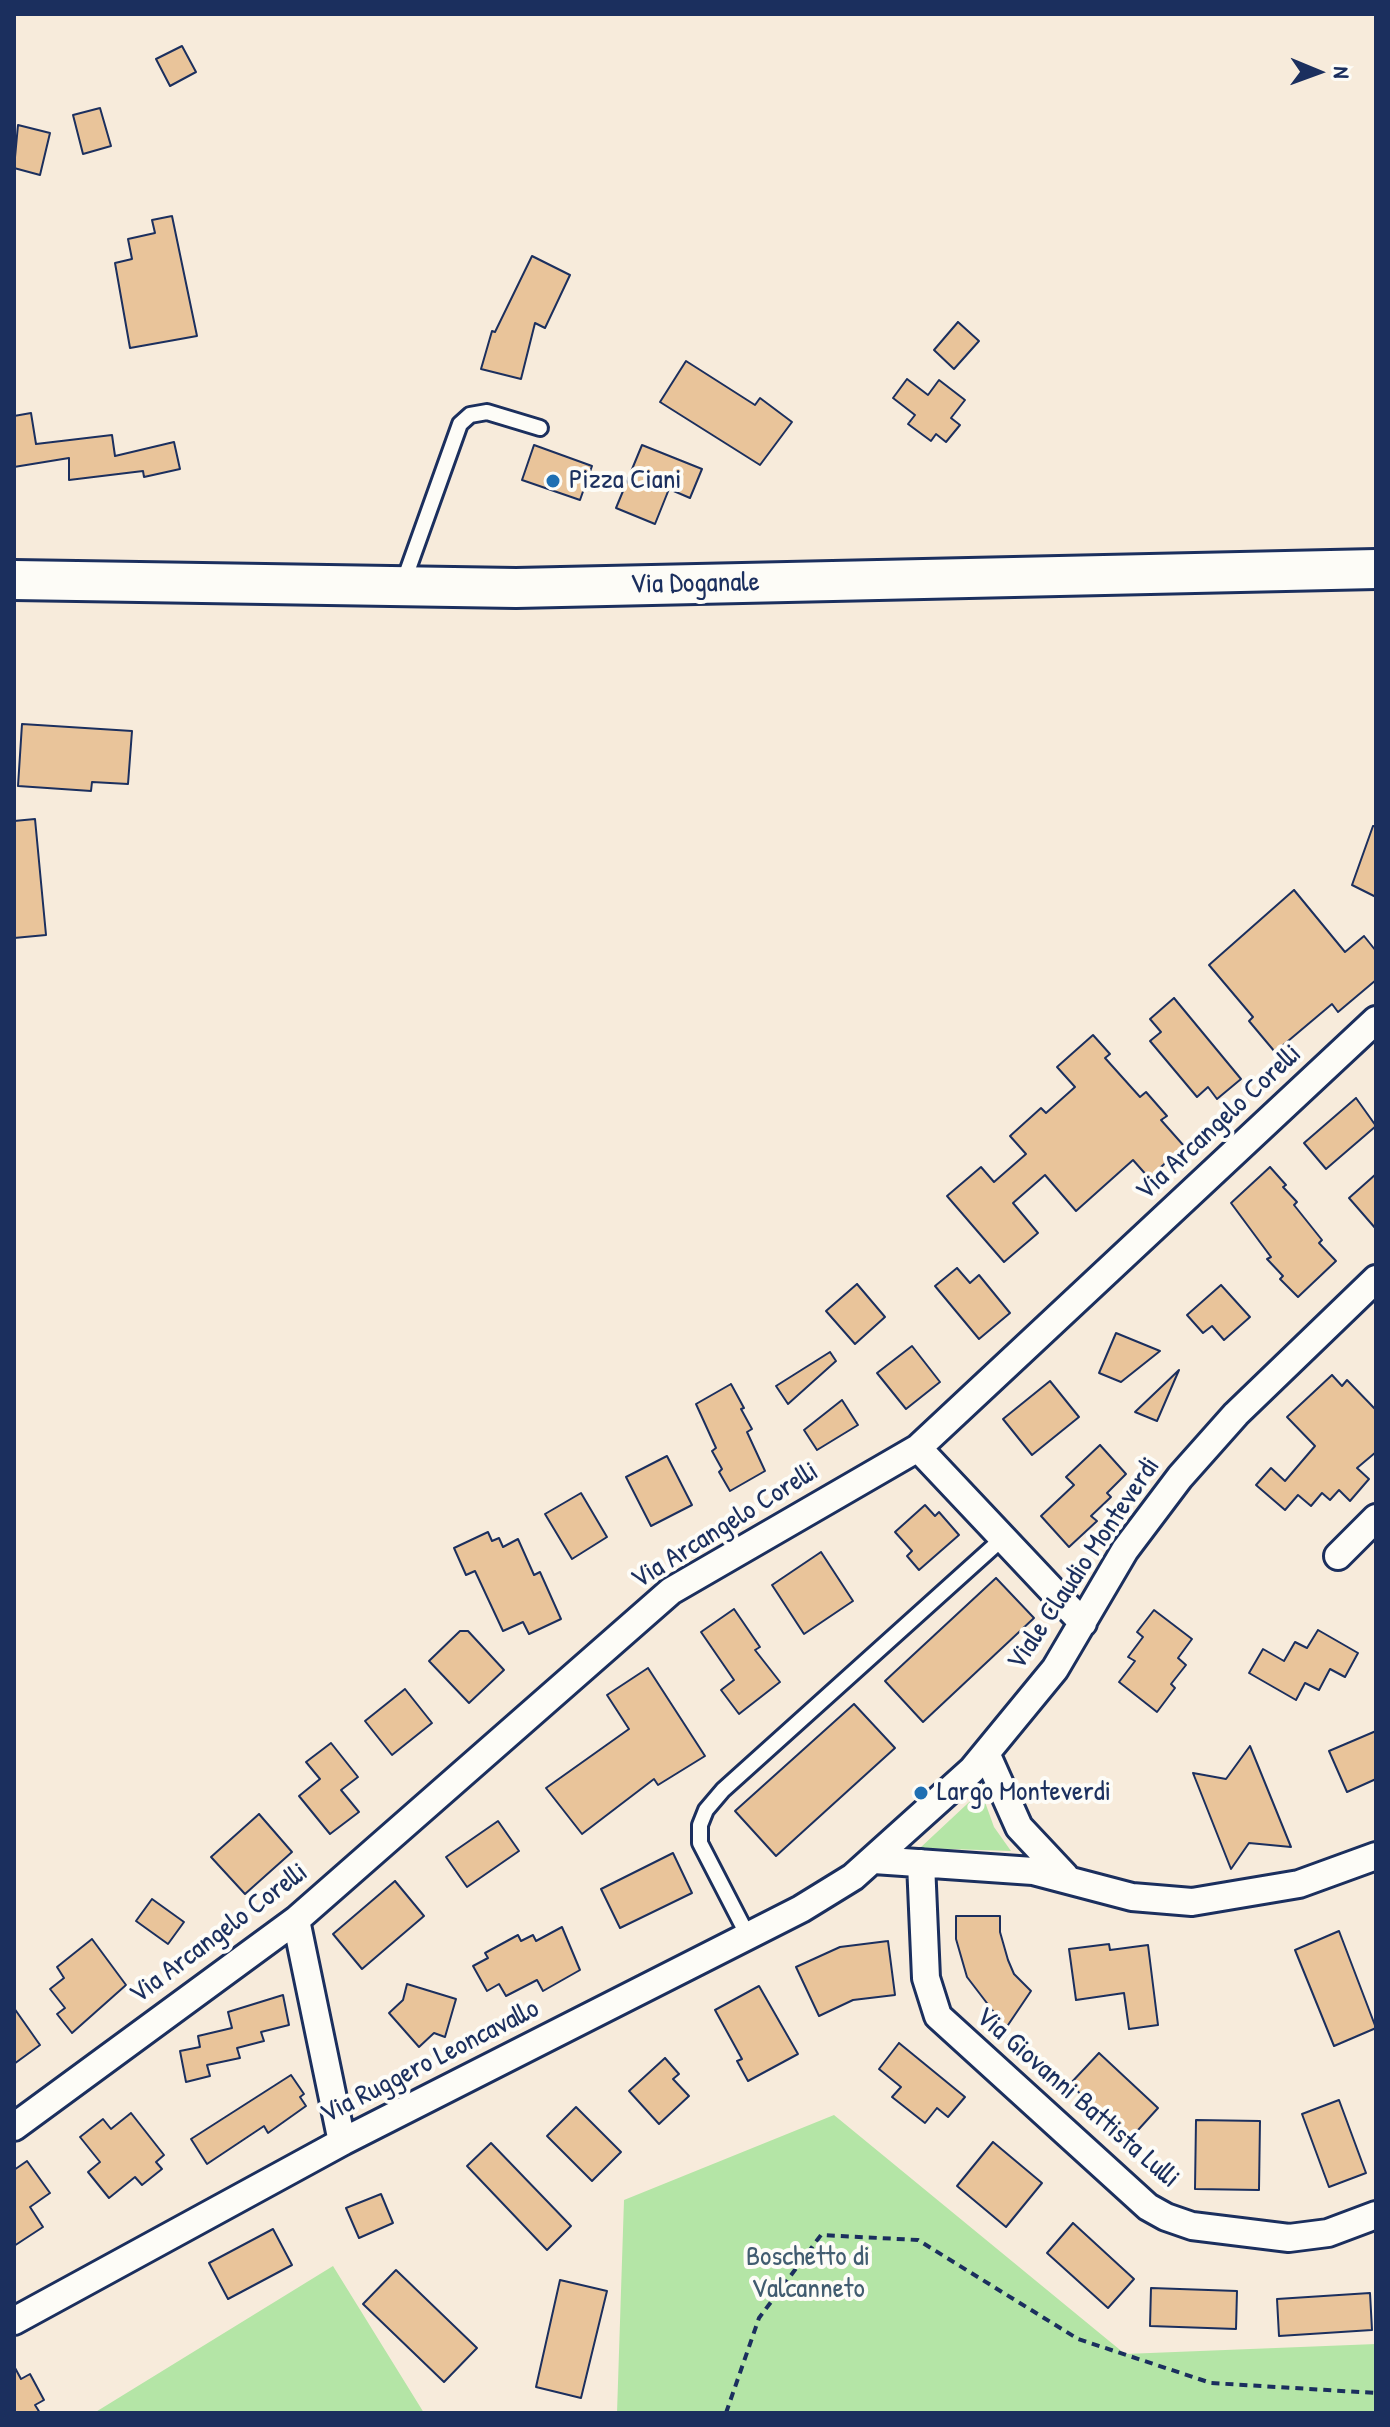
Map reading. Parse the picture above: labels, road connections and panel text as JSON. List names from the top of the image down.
{
  "streets": {
    "main road": ["Via Doganale"],
    "street": [
      "Via Arcangelo Corelli",
      "Viale Claudio Monteverdi",
      "Via Ruggero Leoncavallo",
      "Via Giovanni Battista Lulli"
    ]
  },
  "crossings": [
    ["Viale Claudio Monteverdi", "Via Ruggero Leoncavallo"]
  ],
  "parks": ["Boschetto di Valcanneto"],
  "places": ["Pizza Ciani", "Largo Monteverdi"],
  "north": "right"
}
